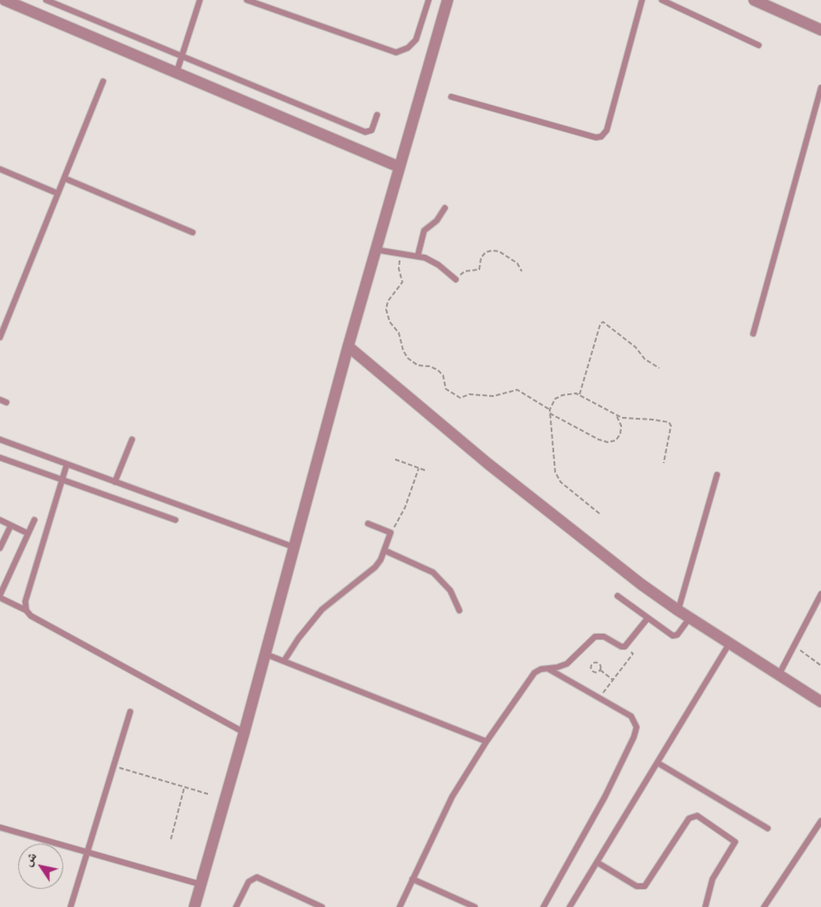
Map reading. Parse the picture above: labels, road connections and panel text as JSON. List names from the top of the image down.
{
  "north": "top left"
}
